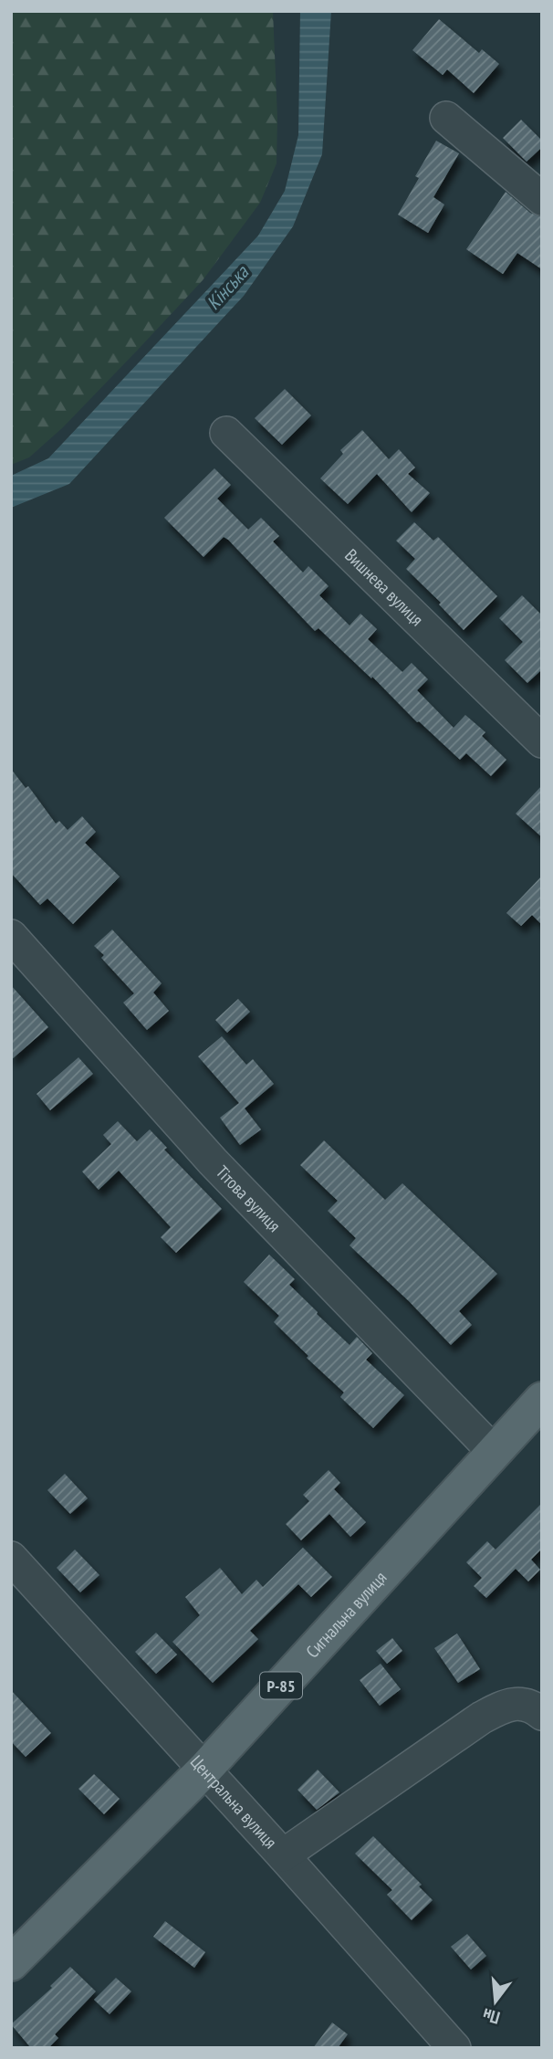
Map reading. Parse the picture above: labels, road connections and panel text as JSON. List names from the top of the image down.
{
  "streets": {
    "main road": ["Сигнальна вулиця", "Р-85"],
    "street": ["Вишнева вулиця", "Тітова вулиця", "Центральна вулиця"]
  },
  "crossings": [
    ["Тітова вулиця", "Сигнальна вулиця"],
    ["Сигнальна вулиця", "Центральна вулиця"]
  ],
  "water": ["Кінська"],
  "north": "bottom"
}
